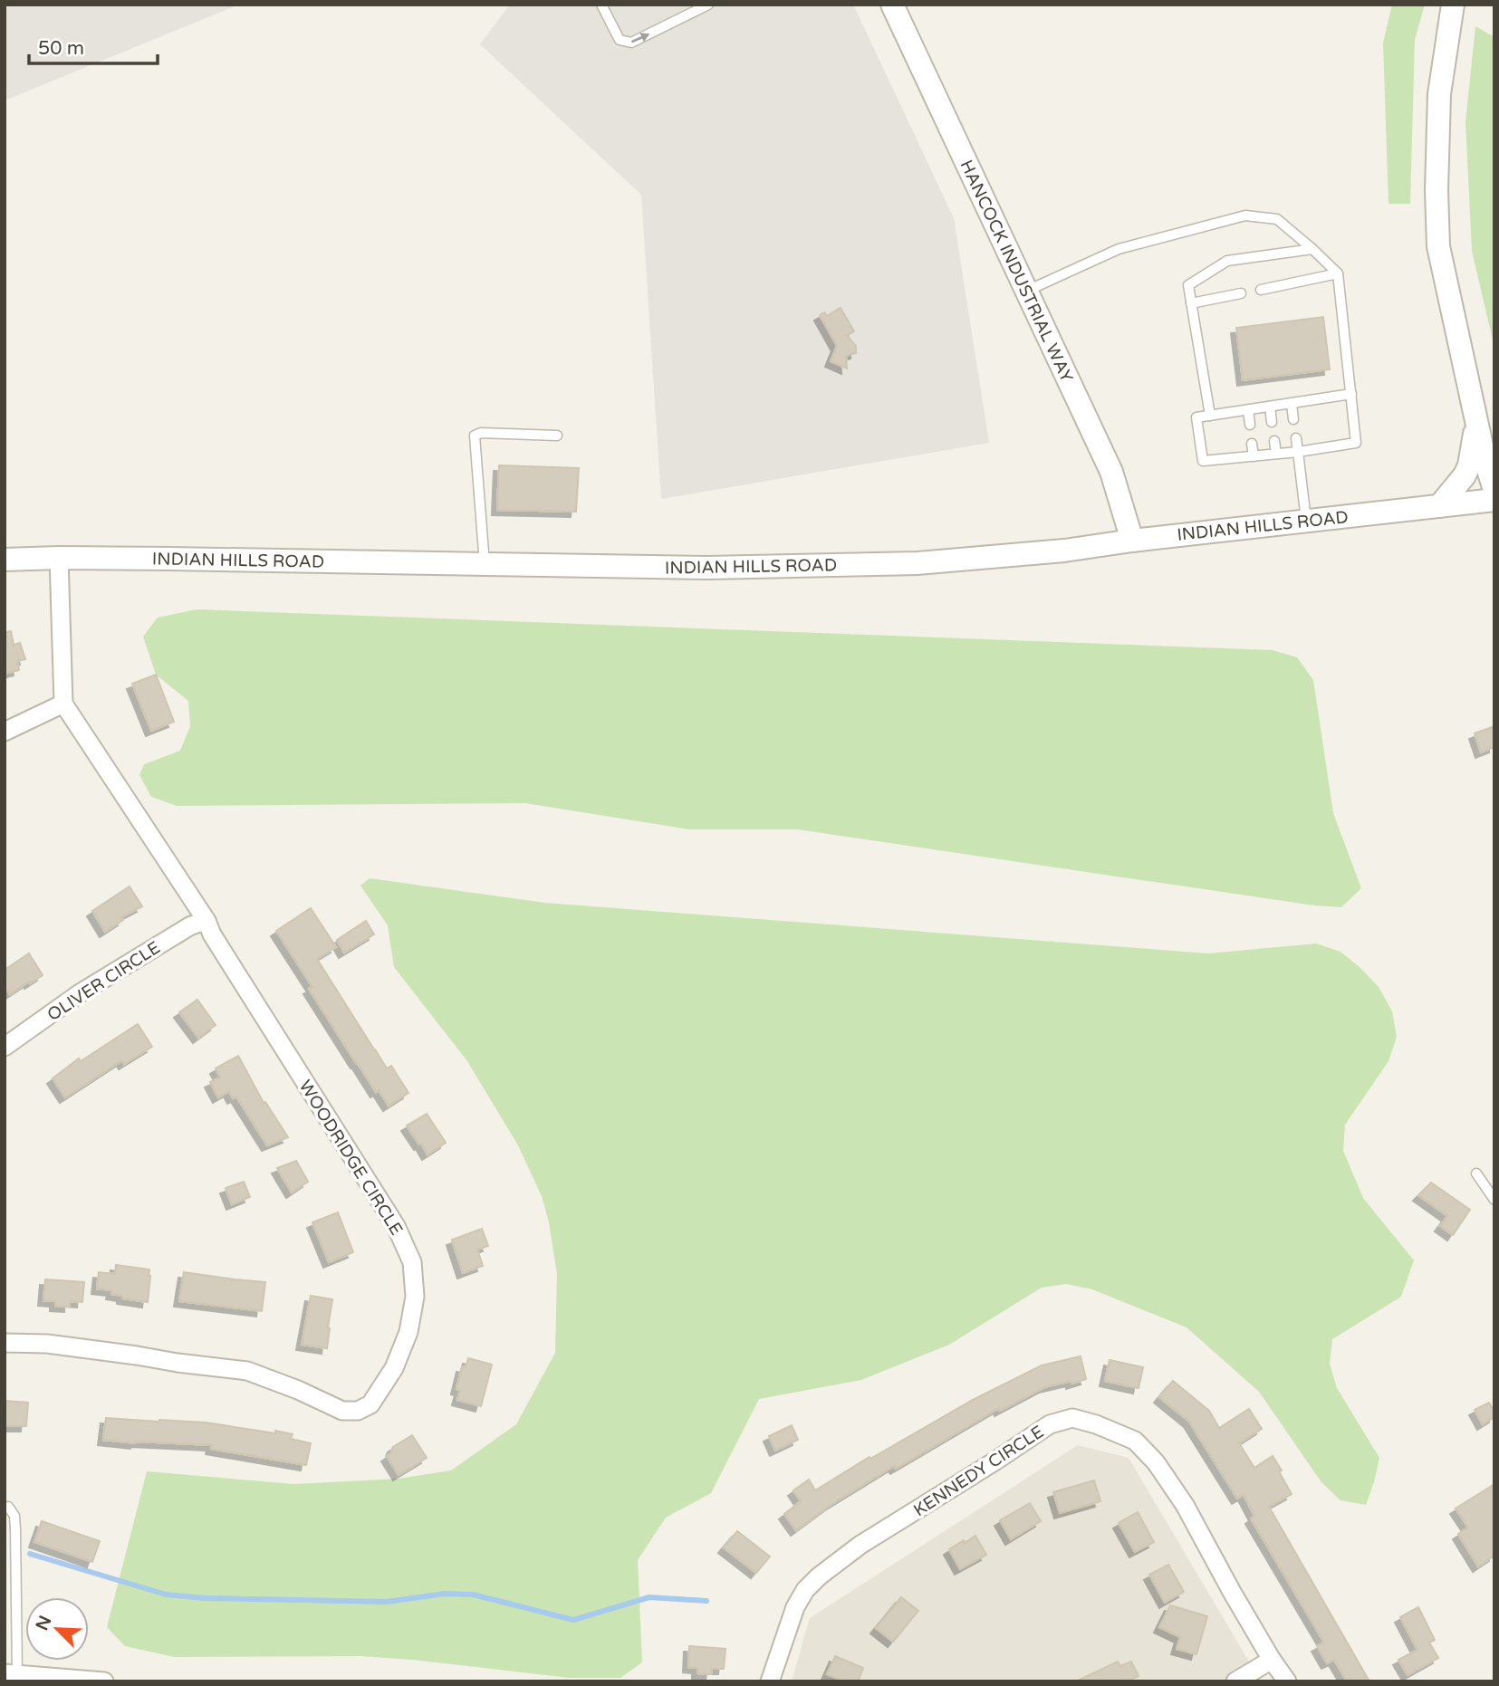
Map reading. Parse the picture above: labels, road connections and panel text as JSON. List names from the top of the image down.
{
  "streets": {
    "street": [
      "HANCOCK INDUSTRIAL WAY",
      "INDIAN HILLS ROAD",
      "OLIVER CIRCLE",
      "WOODRIDGE CIRCLE",
      "KENNEDY CIRCLE"
    ]
  },
  "crossings": [
    ["HANCOCK INDUSTRIAL WAY", "INDIAN HILLS ROAD"],
    ["OLIVER CIRCLE", "WOODRIDGE CIRCLE"]
  ],
  "scale_bar": "50 m",
  "north": "top left"
}
